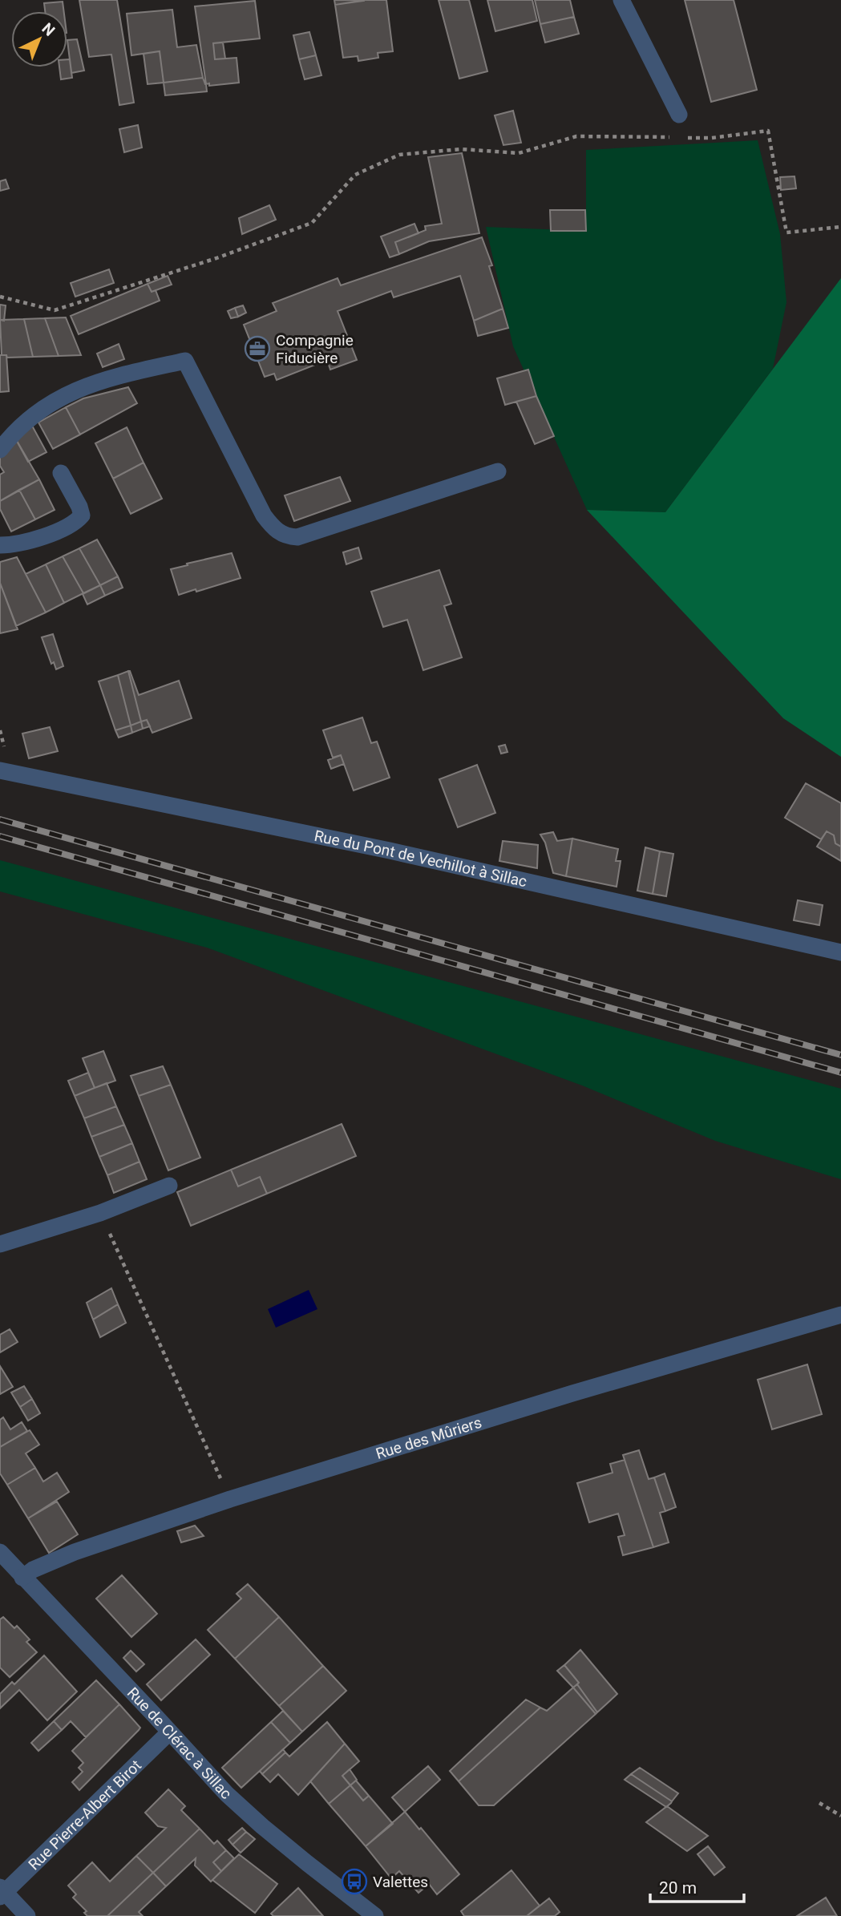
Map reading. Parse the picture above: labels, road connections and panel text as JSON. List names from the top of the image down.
{
  "streets": {
    "street": [
      "Rue du Pont de Vechillot à Sillac",
      "Rue des Mûriers",
      "Rue de Clérac à Sillac",
      "Rue Pierre-Albert Birot"
    ]
  },
  "crossings": [
    ["Rue des Mûriers", "Rue de Clérac à Sillac"],
    ["Rue de Clérac à Sillac", "Rue Pierre-Albert Birot"]
  ],
  "places": {
    "office": ["Compagnie Fiducière"],
    "bus stop": ["Valettes"]
  },
  "scale_bar": "20 m",
  "north": "top right"
}
